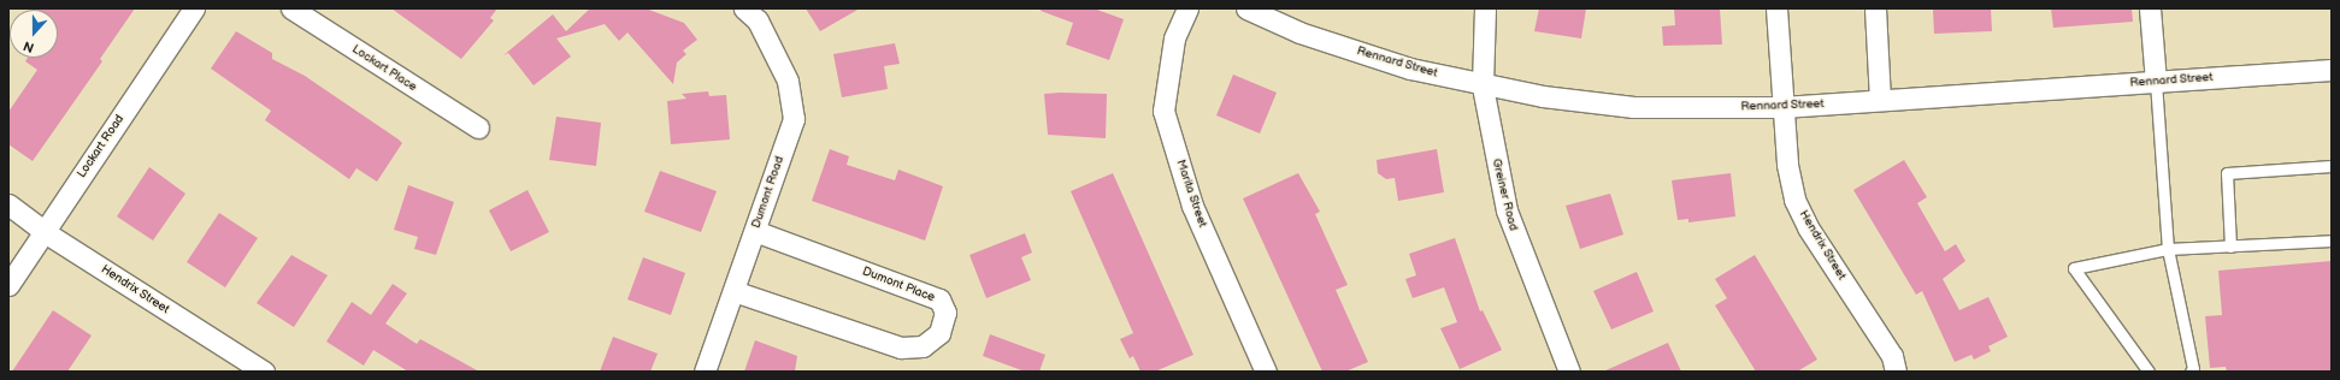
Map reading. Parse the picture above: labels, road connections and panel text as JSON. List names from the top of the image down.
{
  "streets": {
    "street": [
      "Rennard Street",
      "Lockart Place",
      "Lockart Road",
      "Dumont Road",
      "Marita Street",
      "Greiner Road",
      "Hendrix Street",
      "Dumont Place"
    ]
  },
  "crossings": [
    ["Rennard Street", "Greiner Road"],
    ["Rennard Street", "Hendrix Street"],
    ["Lockart Road", "Hendrix Street"],
    ["Dumont Road", "Dumont Place"]
  ],
  "north": "bottom"
}
